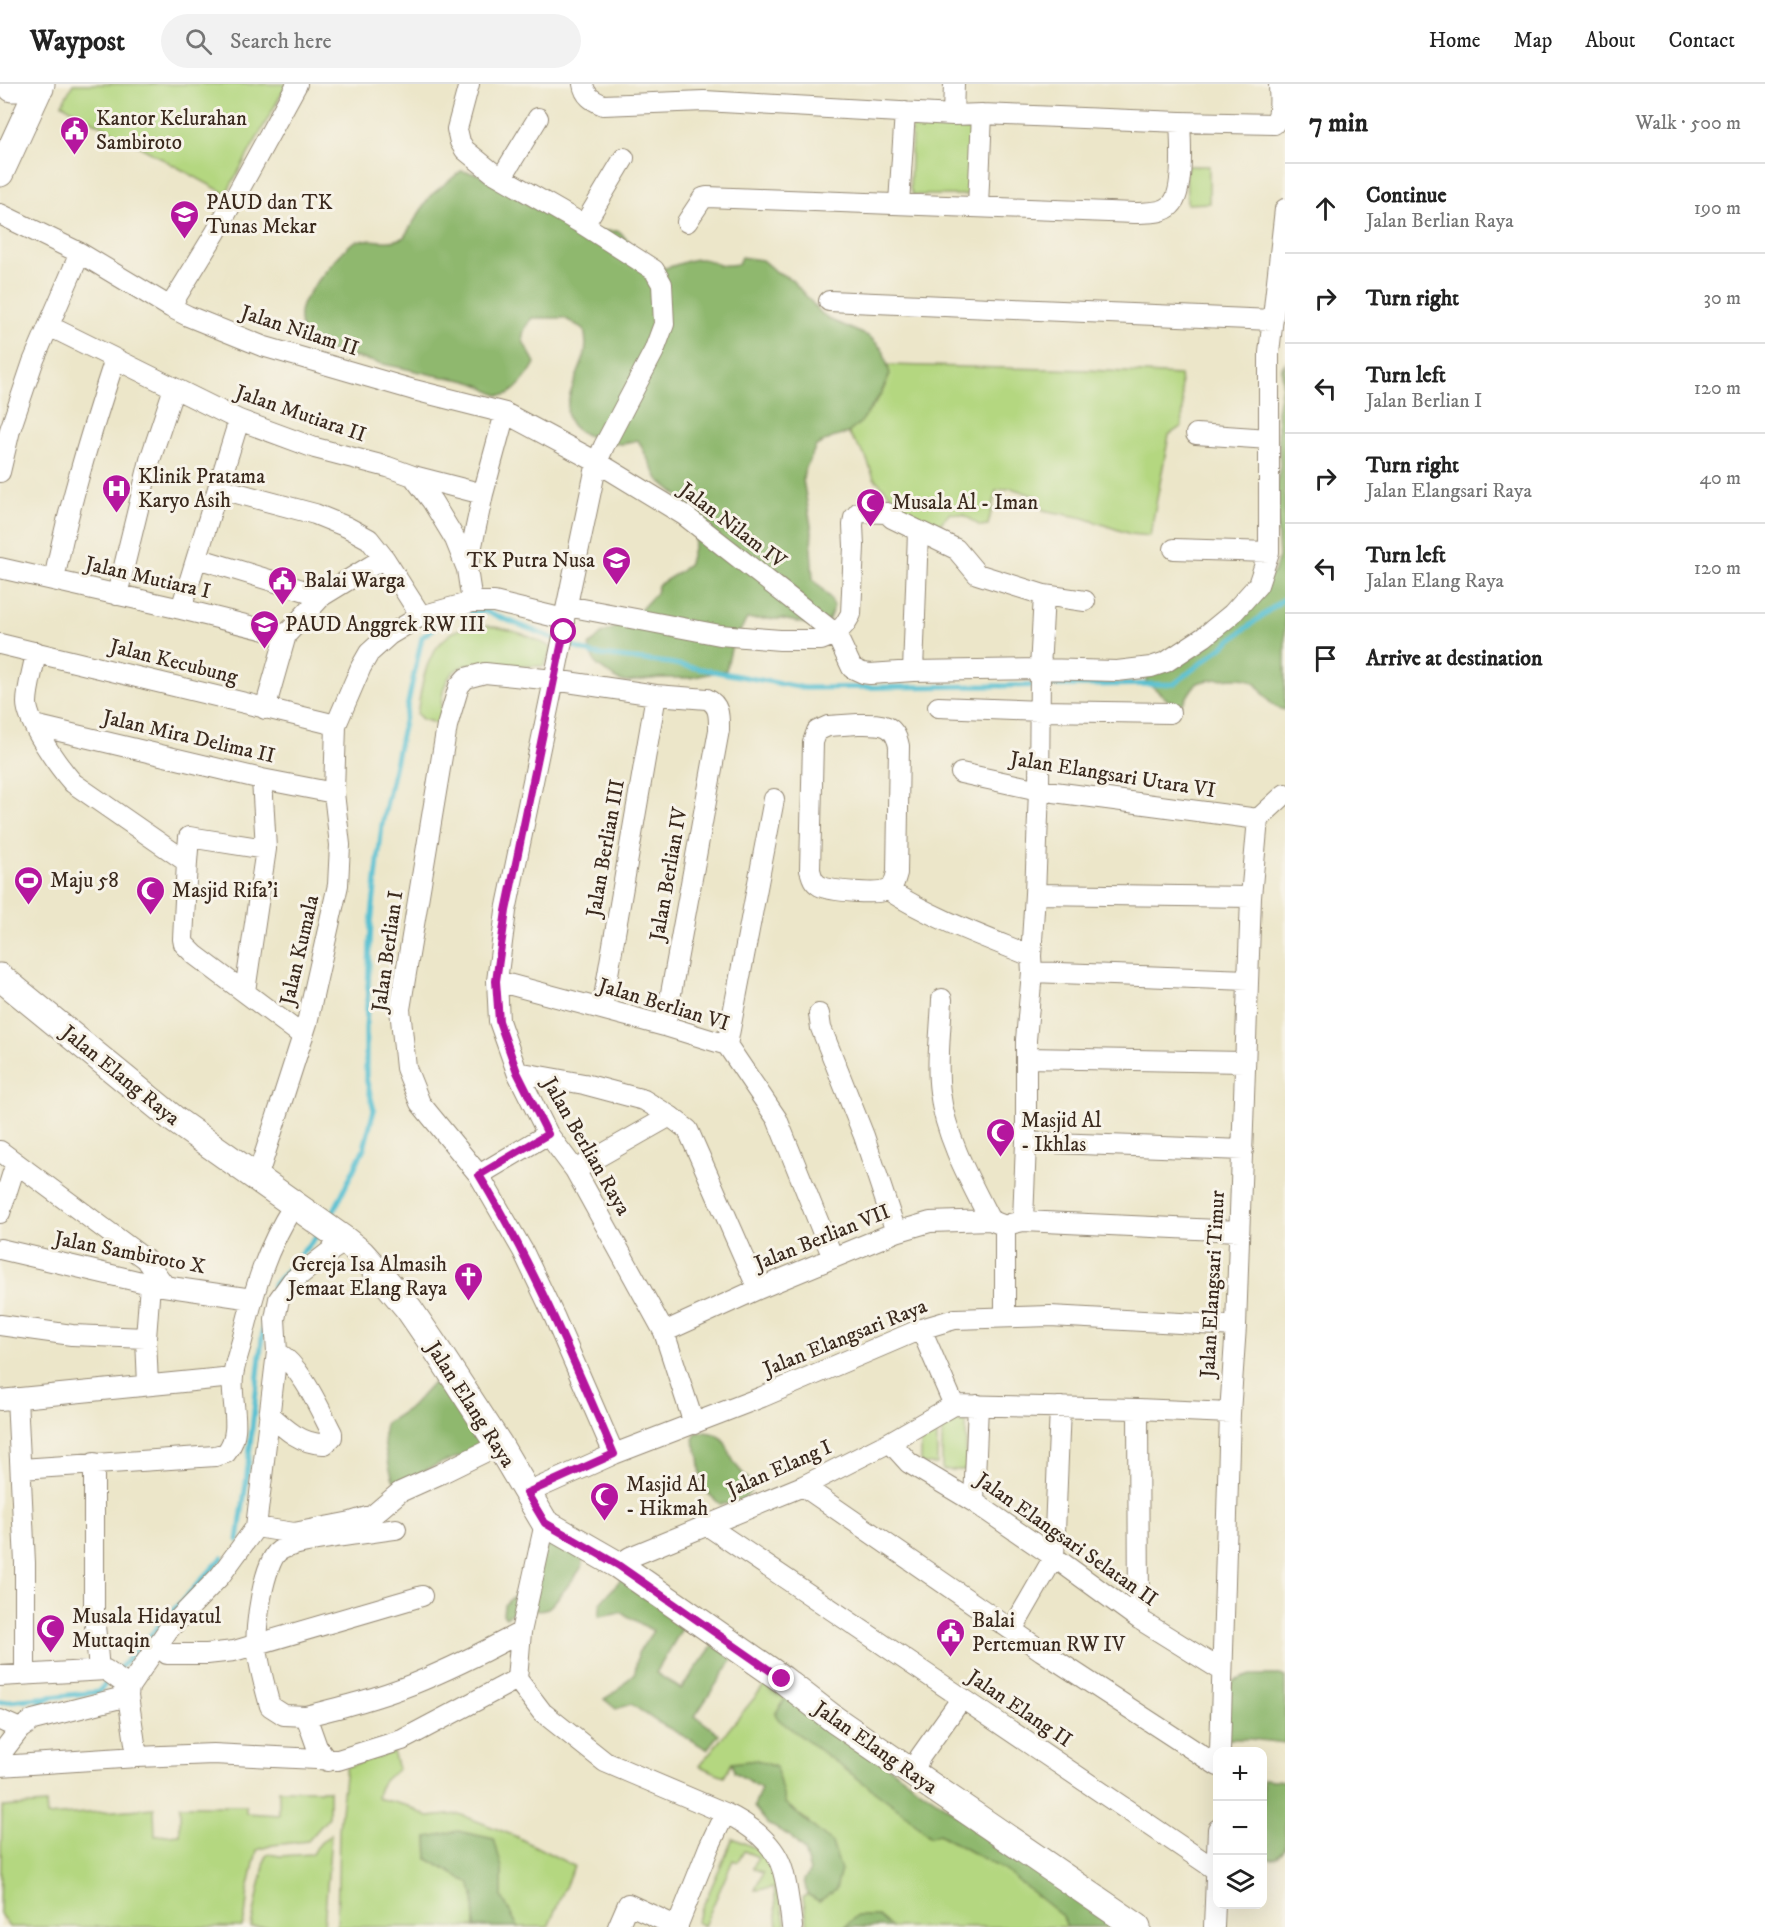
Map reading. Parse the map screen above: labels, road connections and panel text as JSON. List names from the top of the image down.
{
  "streets": {
    "main road": ["Jalan Elang Raya"],
    "street": [
      "Jalan Nilam II",
      "Jalan Mutiara II",
      "Jalan Nilam IV",
      "Jalan Mutiara I",
      "Jalan Kecubung",
      "Jalan Mira Delima II",
      "Jalan Elangsari Utara VI",
      "Jalan Berlian III",
      "Jalan Berlian IV",
      "Jalan Kumala",
      "Jalan Berlian I",
      "Jalan Berlian VI",
      "Jalan Berlian Raya",
      "Jalan Berlian VII",
      "Jalan Sambiroto X",
      "Jalan Elangsari Timur",
      "Jalan Elangsari Raya",
      "Jalan Elang I",
      "Jalan Elangsari Selatan II",
      "Jalan Elang II"
    ]
  },
  "crossings": [
    ["Jalan Nilam II", "Jalan Nilam IV"],
    ["Jalan Nilam II", "Jalan Berlian Raya"],
    ["Jalan Nilam IV", "Jalan Berlian Raya"],
    ["Jalan Kecubung", "Jalan Kumala"],
    ["Jalan Mira Delima II", "Jalan Kumala"],
    ["Jalan Elangsari Utara VI", "Jalan Elangsari Timur"],
    ["Jalan Berlian III", "Jalan Berlian IV"],
    ["Jalan Berlian III", "Jalan Berlian VI"],
    ["Jalan Berlian IV", "Jalan Berlian VI"],
    ["Jalan Kumala", "Jalan Elang Raya"],
    ["Jalan Berlian I", "Jalan Berlian Raya"],
    ["Jalan Berlian I", "Jalan Elangsari Raya"],
    ["Jalan Berlian VI", "Jalan Berlian Raya"],
    ["Jalan Berlian VI", "Jalan Berlian VII"],
    ["Jalan Elang Raya", "Jalan Elangsari Raya"],
    ["Jalan Elang Raya", "Jalan Elang I"],
    ["Jalan Berlian Raya", "Jalan Berlian VII"],
    ["Jalan Berlian Raya", "Jalan Elangsari Raya"],
    ["Jalan Berlian VII", "Jalan Elangsari Timur"],
    ["Jalan Elangsari Timur", "Jalan Elangsari Raya"],
    ["Jalan Elangsari Timur", "Jalan Elangsari Selatan II"],
    ["Jalan Elang I", "Jalan Elangsari Selatan II"],
    ["Jalan Elang I", "Jalan Elang II"]
  ],
  "places": {
    "public building": ["Kantor Kelurahan Sambiroto", "Balai Warga", "Balai Pertemuan RW IV"],
    "school or university": ["PAUD dan TK Tunas Mekar", "TK Putra Nusa", "PAUD Anggrek RW III"],
    "hospital": ["Klinik Pratama Karyo Asih"],
    "mosque": [
      "Musala Al - Iman",
      "Masjid Rifa'i",
      "Masjid Al - Ikhlas",
      "Masjid Al - Hikmah",
      "Musala Hidayatul Muttaqin"
    ],
    "sports": ["Maju 58"],
    "church": ["Gereja Isa Almasih Jemaat Elang Raya"]
  },
  "page": {
    "header": "Waypost",
    "search": "Search here",
    "nav": [
      "Home",
      "Map",
      "About",
      "Contact"
    ],
    "heading": ["7 min", "Walk · 500 m"],
    "list": [
      ["Continue", "Jalan Berlian Raya", "190 m"],
      ["Turn right", "30 m"],
      ["Turn left", "Jalan Berlian I", "120 m"],
      ["Turn right", "Jalan Elangsari Raya", "40 m"],
      ["Turn left", "Jalan Elang Raya", "120 m"],
      "Arrive at destination"
    ],
    "map_buttons": ["+", "−"]
  }
}
